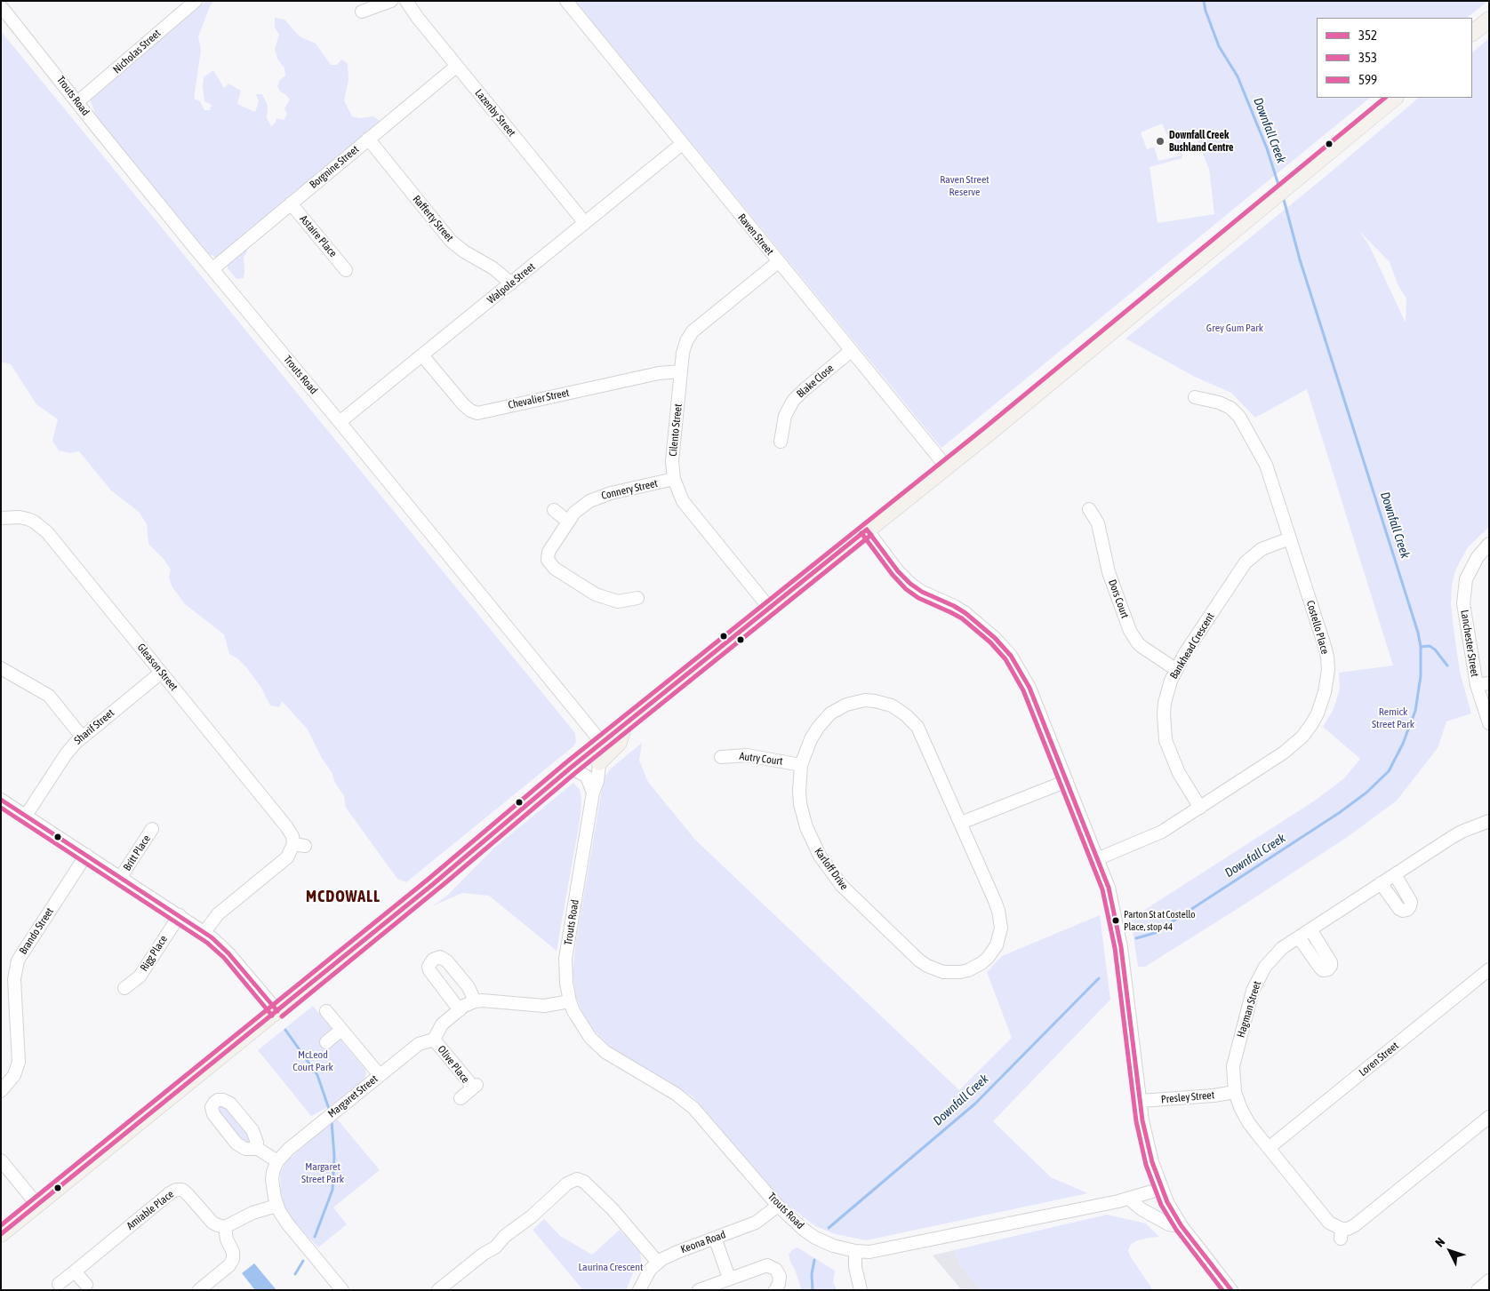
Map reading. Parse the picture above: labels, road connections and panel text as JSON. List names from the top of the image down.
{
  "streets": {
    "street": [
      "Nicholas Street",
      "Trouts Road",
      "Lazenby Street",
      "Borgnine Street",
      "Rafferty Street",
      "Raven Street",
      "Astaire Place",
      "Walpole Street",
      "Blake Close",
      "Chevalier Street",
      "Cilento Street",
      "Connery Street",
      "Dors Court",
      "Costello Place",
      "Lanchester Street",
      "Bankhead Crescent",
      "Gleason Street",
      "Sharif Street",
      "Autry Court",
      "Britt Place",
      "Karloff Drive",
      "Brando Street",
      "Rigg Place",
      "Hagman Street",
      "Loren Street",
      "Olive Place",
      "Margaret Street",
      "Presley Street",
      "Amiable Place",
      "Keona Road"
    ]
  },
  "crossings": [
    ["Nicholas Street", "Trouts Road"],
    ["Trouts Road", "Borgnine Street"],
    ["Trouts Road", "Walpole Street"],
    ["Trouts Road", "Keona Road"],
    ["Lazenby Street", "Borgnine Street"],
    ["Lazenby Street", "Walpole Street"],
    ["Borgnine Street", "Rafferty Street"],
    ["Borgnine Street", "Astaire Place"],
    ["Rafferty Street", "Walpole Street"],
    ["Raven Street", "Walpole Street"],
    ["Raven Street", "Blake Close"],
    ["Raven Street", "Cilento Street"],
    ["Walpole Street", "Chevalier Street"],
    ["Chevalier Street", "Cilento Street"],
    ["Cilento Street", "Connery Street"],
    ["Dors Court", "Bankhead Crescent"],
    ["Costello Place", "Bankhead Crescent"],
    ["Gleason Street", "Sharif Street"],
    ["Autry Court", "Karloff Drive"],
    ["Hagman Street", "Loren Street"],
    ["Hagman Street", "Presley Street"],
    ["Olive Place", "Margaret Street"]
  ],
  "districts": ["MCDOWALL"],
  "water": ["Downfall Creek"],
  "parks": [
    "Raven Street Reserve",
    "Grey Gum Park",
    "Remick Street Park",
    "McLeod Court Park",
    "Margaret Street Park",
    "Laurina Crescent"
  ],
  "places": ["Downfall Creek Bushland Centre", "Parton St at Costello Place, stop 44"],
  "lines": ["transit line 599", "transit line 352", "transit line 353"],
  "legend": ["352", "353", "599"],
  "north": "top left"
}
